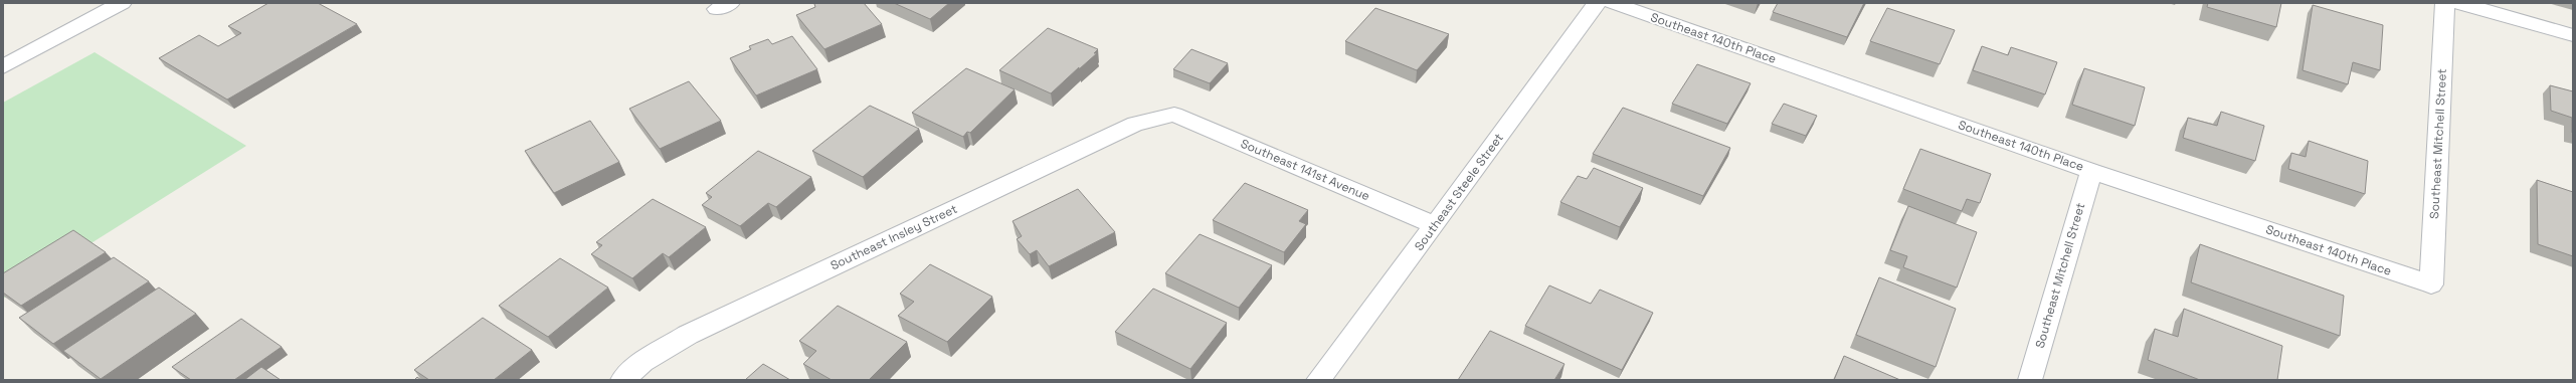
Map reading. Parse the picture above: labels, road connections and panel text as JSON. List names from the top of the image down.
{
  "streets": {
    "street": [
      "Southeast 140th Place",
      "Southeast Mitchell Street",
      "Southeast 141st Avenue",
      "Southeast Steele Street",
      "Southeast Insley Street"
    ]
  },
  "crossings": [
    ["Southeast 140th Place", "Southeast Mitchell Street"],
    ["Southeast 141st Avenue", "Southeast Steele Street"],
    ["Southeast 141st Avenue", "Southeast Insley Street"]
  ]
}
